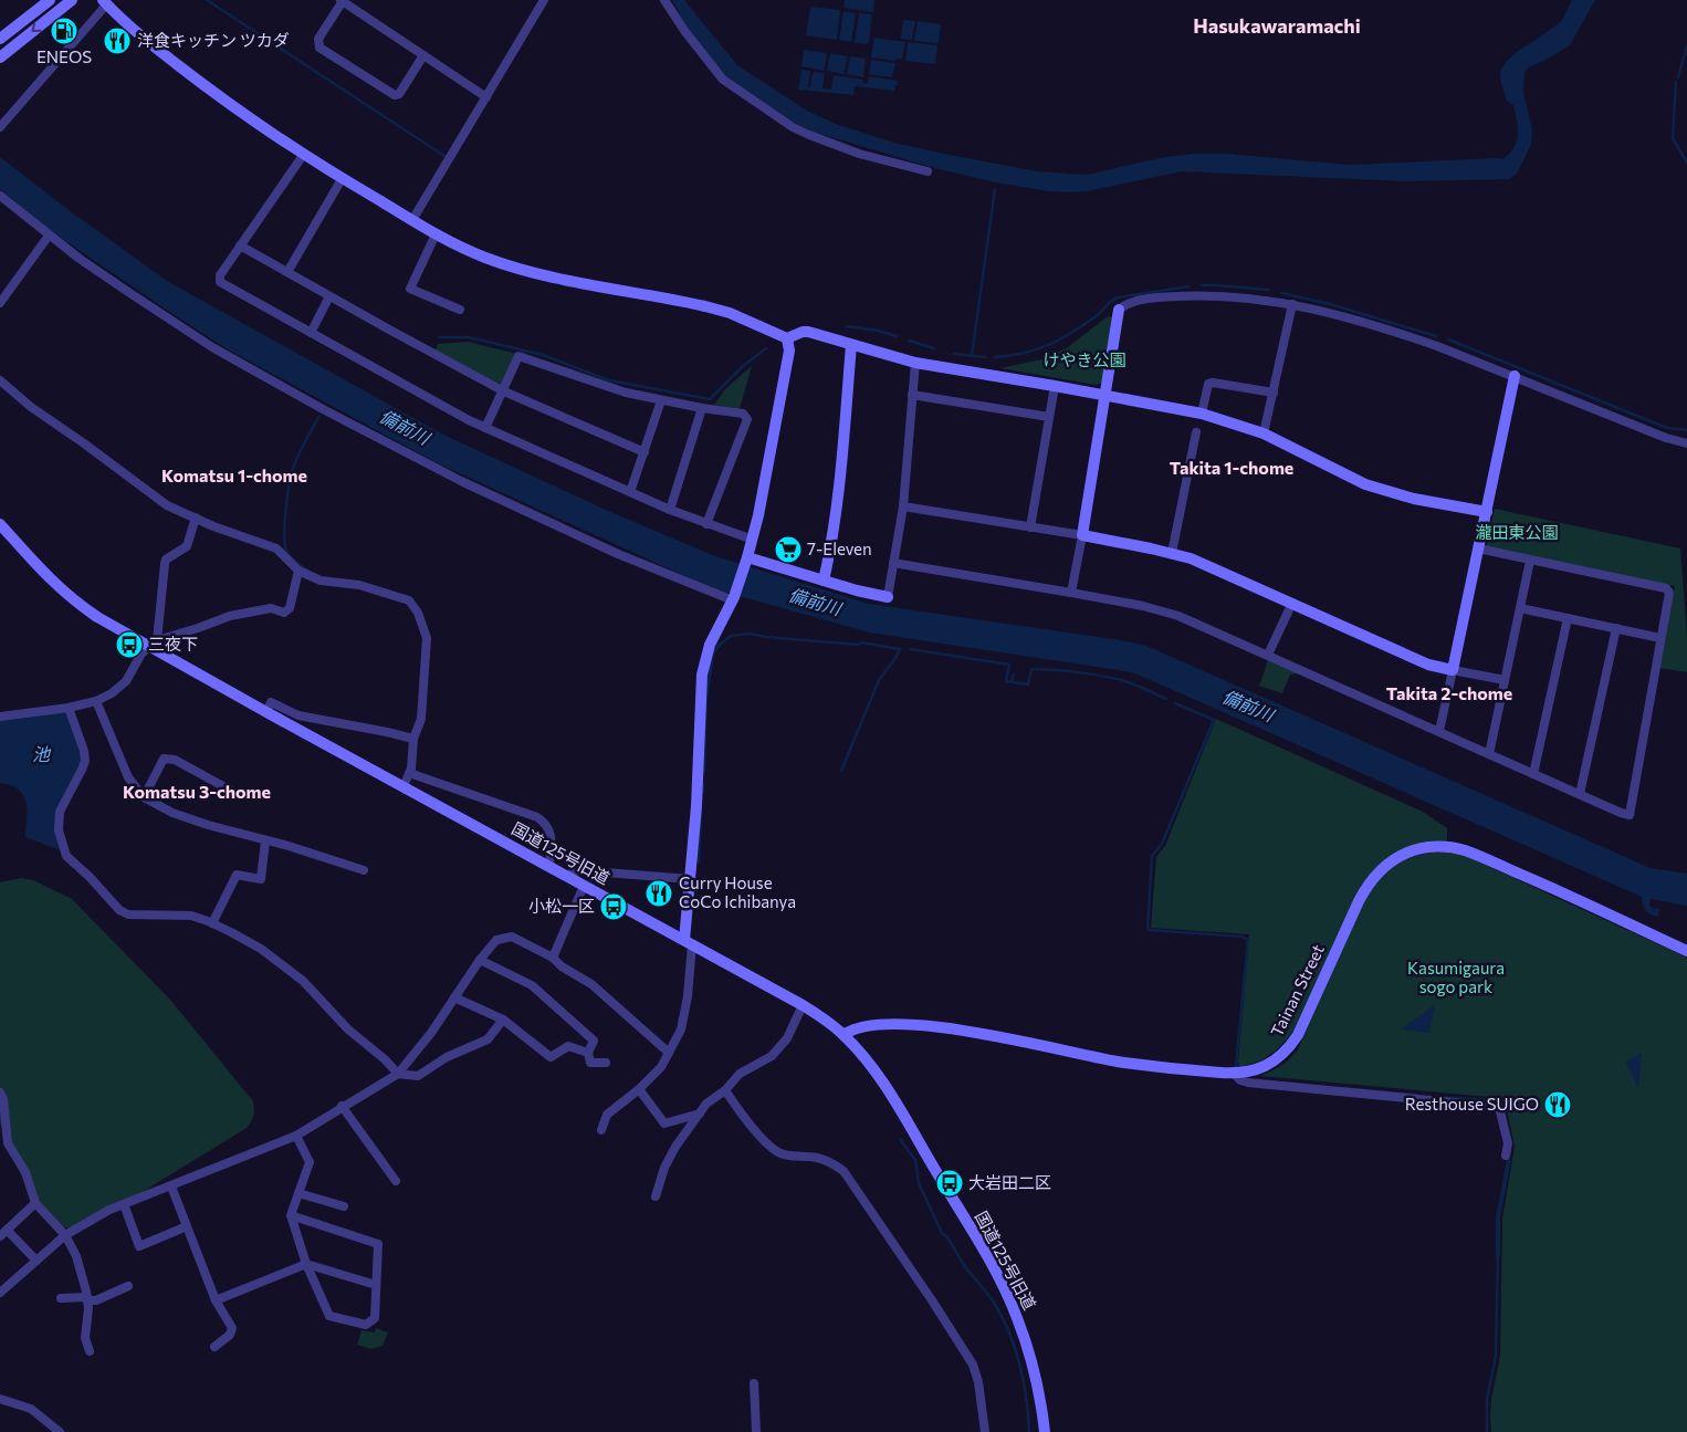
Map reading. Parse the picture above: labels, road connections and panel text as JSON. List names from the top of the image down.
{
  "streets": {
    "street": ["国道125号旧道", "Tainan Street"]
  },
  "crossings": [
    ["国道125号旧道", "Tainan Street"]
  ],
  "districts": [
    "Hasukawaramachi",
    "Takita 1-chome",
    "Komatsu 1-chome",
    "Takita 2-chome",
    "Komatsu 3-chome"
  ],
  "water": ["備前川", "池"],
  "parks": ["けやき公園", "瀧田東公園", "Kasumigaura sogo park"],
  "places": {
    "fuel station": ["ENEOS"],
    "restaurant": ["洋食キッチン ツカダ", "Curry House CoCo Ichibanya", "Resthouse SUIGO"],
    "supermarket": ["7-Eleven"],
    "bus stop": ["三夜下", "小松一区", "大岩田二区"]
  }
}
